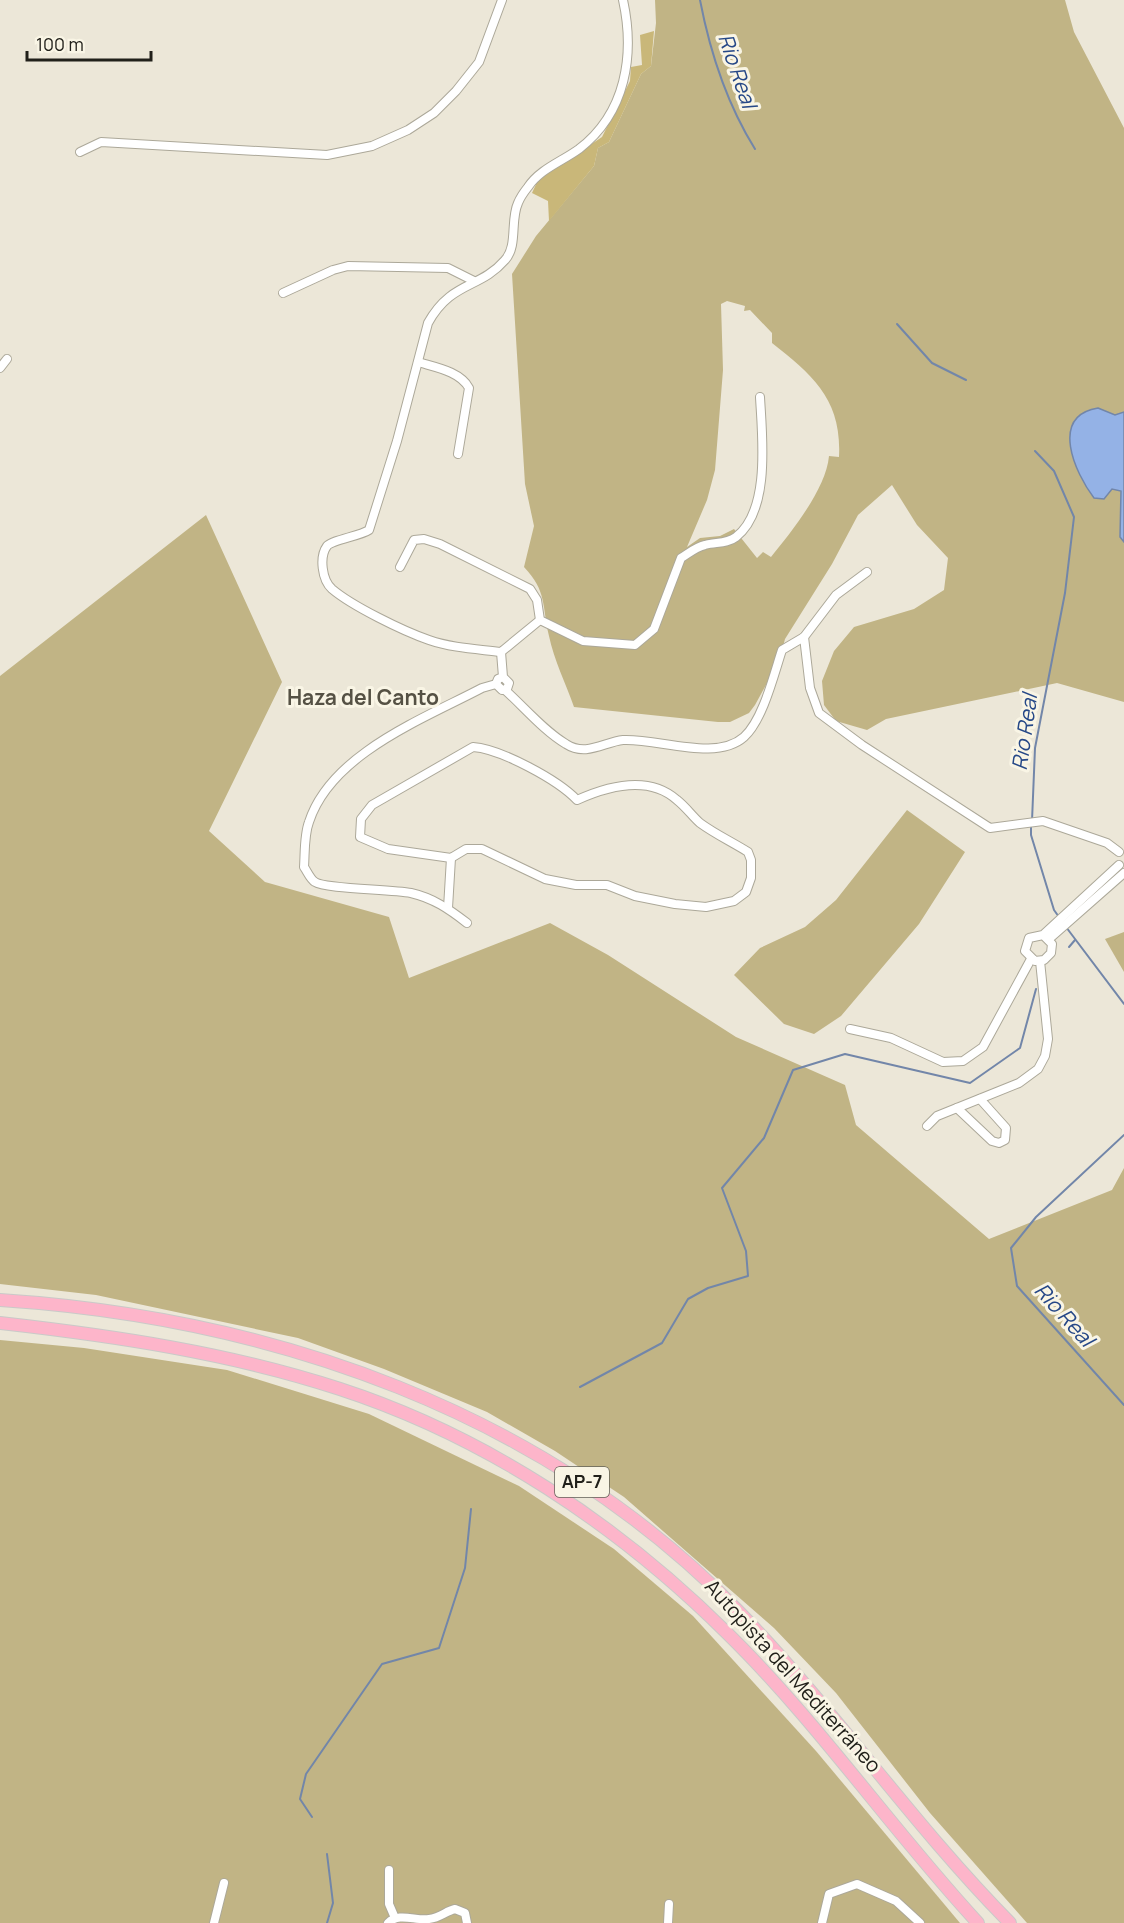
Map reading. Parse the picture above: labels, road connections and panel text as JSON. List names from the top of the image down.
{
  "streets": {
    "highway": ["AP-7", "Autopista del Mediterráneo"]
  },
  "districts": ["Haza del Canto"],
  "water": ["Rio Real"],
  "scale_bar": "100 m"
}
